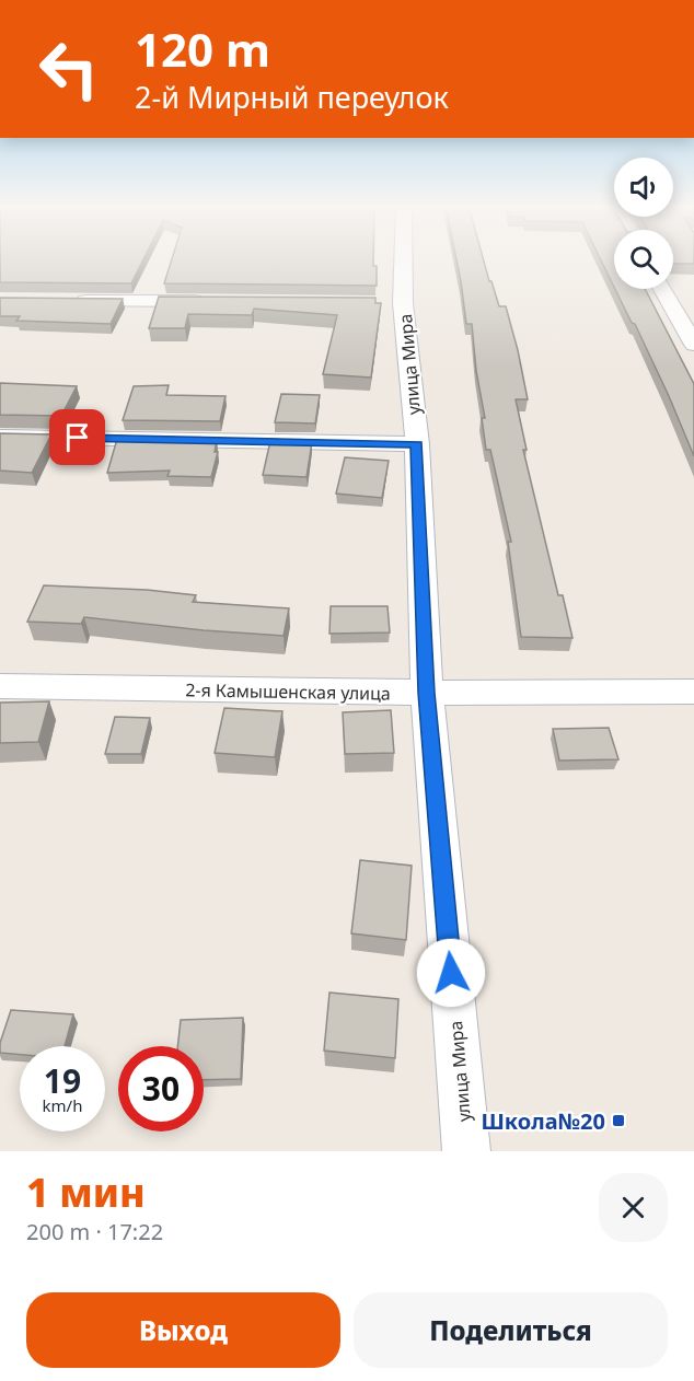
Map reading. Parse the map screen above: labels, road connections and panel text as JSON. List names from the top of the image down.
{
  "streets": {
    "street": ["улица Мира", "2-я Камышенская улица"]
  },
  "crossings": [
    ["улица Мира", "2-я Камышенская улица"]
  ],
  "places": {
    "transit": ["Школа№20"]
  },
  "page": {
    "turn": ["120 m", "2-й Мирный переулок"],
    "speed": "19 km/h",
    "limit": "30",
    "heading": ["1 мин", "200 m · 17:22"],
    "buttons": ["Выход", "Поделиться"]
  }
}
